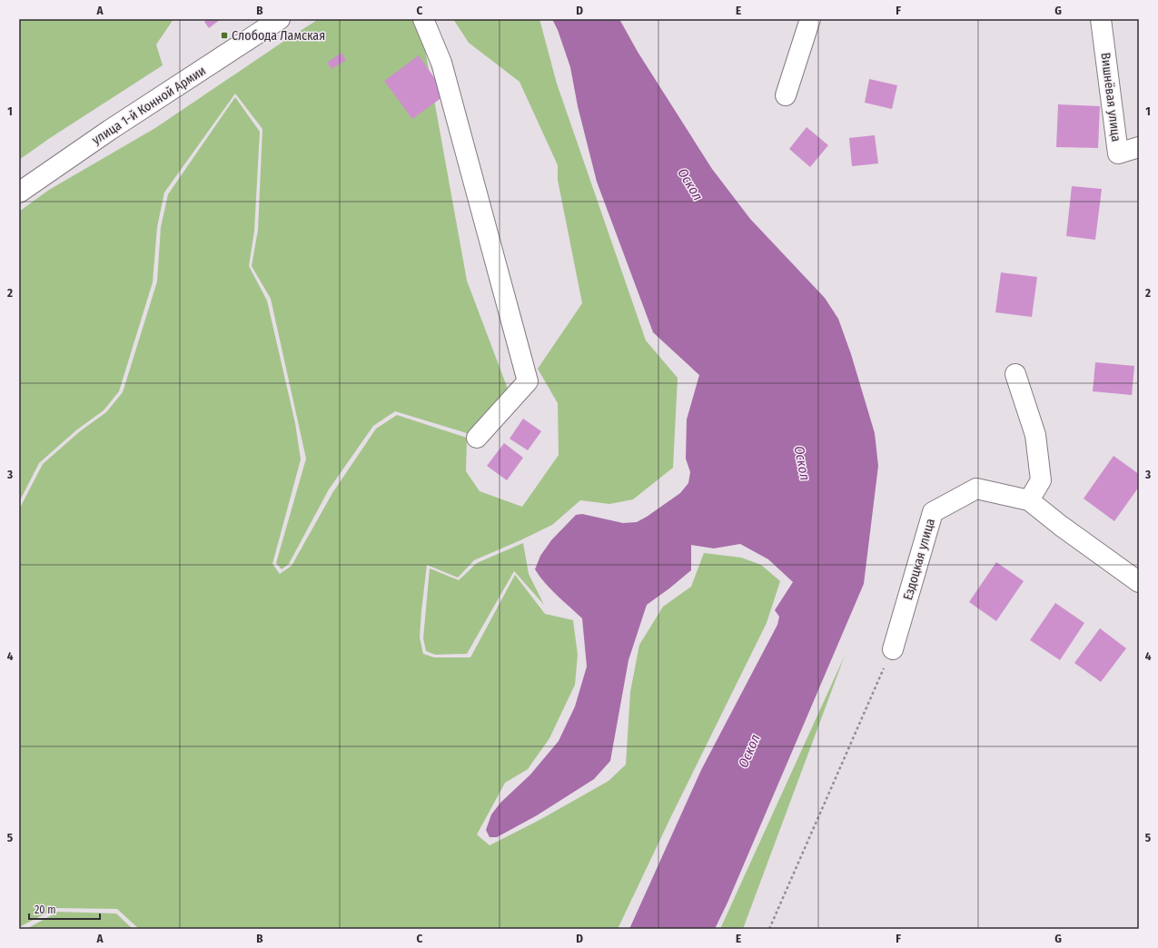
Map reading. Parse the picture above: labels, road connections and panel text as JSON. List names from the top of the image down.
{
  "streets": {
    "street": ["Вишнёвая улица", "улица 1-й Конной Армии", "Ездоцкая улица"]
  },
  "water": ["Оскол"],
  "places": {
    "transit": ["Слобода Ламская"]
  },
  "scale_bar": "20 m",
  "grid": {
    "columns": [
      "A",
      "B",
      "C",
      "D",
      "E",
      "F",
      "G"
    ],
    "rows": [
      "1",
      "2",
      "3",
      "4",
      "5"
    ]
  }
}
